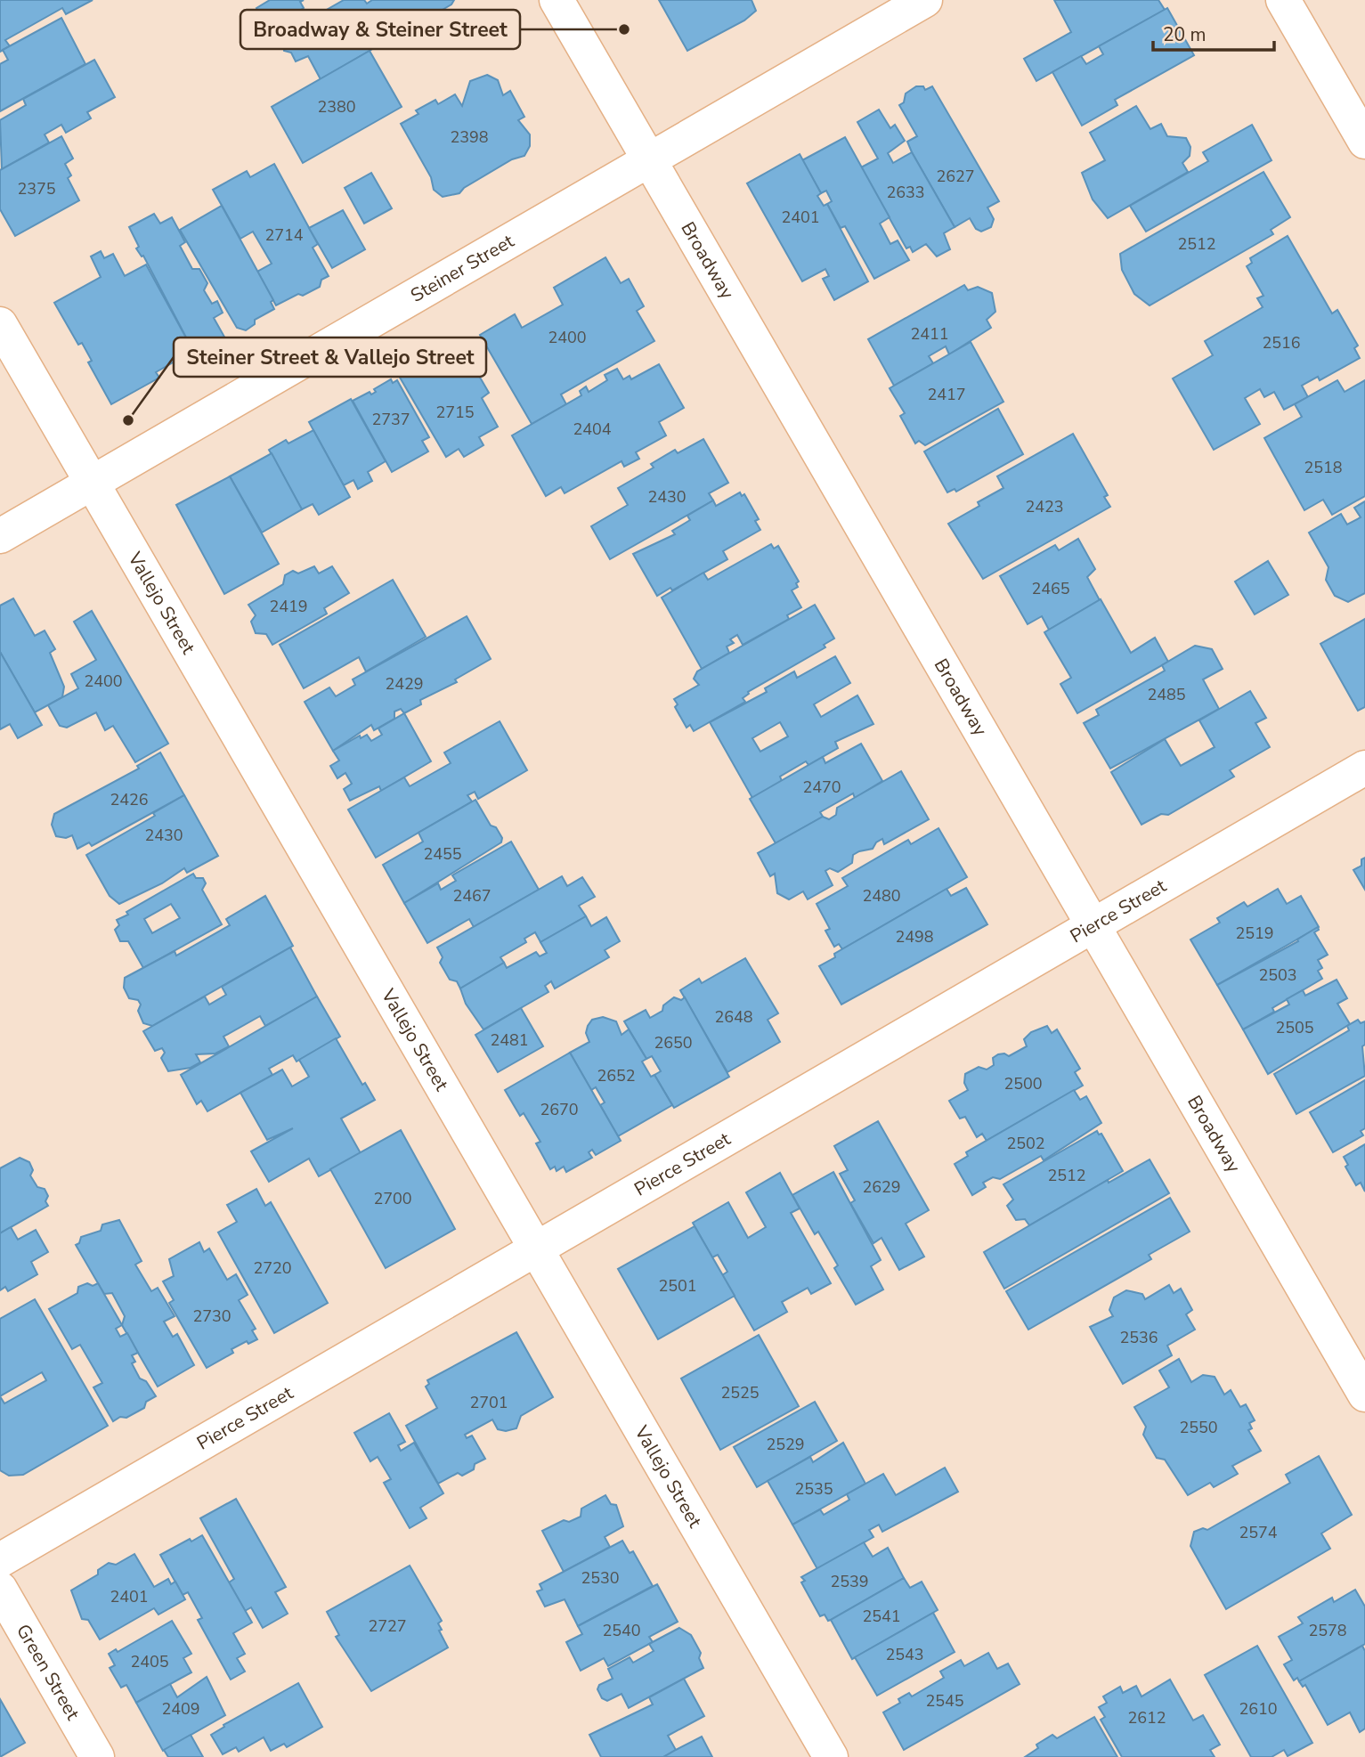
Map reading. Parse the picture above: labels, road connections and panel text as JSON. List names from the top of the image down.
{
  "streets": {
    "street": [
      "Broadway",
      "Steiner Street",
      "Vallejo Street",
      "Pierce Street",
      "Green Street"
    ]
  },
  "crossings": [
    ["Broadway", "Steiner Street"],
    ["Broadway", "Pierce Street"],
    ["Steiner Street", "Vallejo Street"],
    ["Vallejo Street", "Pierce Street"]
  ],
  "places": ["Broadway & Steiner Street", "Steiner Street & Vallejo Street"],
  "house_numbers": [
    "2380",
    "2398",
    "2627",
    "2375",
    "2633",
    "2401",
    "2714",
    "2512",
    "2411",
    "2400",
    "2516",
    "2417",
    "2715",
    "2737",
    "2404",
    "2518",
    "2430",
    "2423",
    "2465",
    "2419",
    "2400",
    "2429",
    "2485",
    "2470",
    "2426",
    "2430",
    "2455",
    "2467",
    "2480",
    "2519",
    "2498",
    "2503",
    "2648",
    "2505",
    "2481",
    "2650",
    "2652",
    "2500",
    "2670",
    "2502",
    "2512",
    "2629",
    "2700",
    "2720",
    "2501",
    "2730",
    "2536",
    "2525",
    "2701",
    "2550",
    "2529",
    "2535",
    "2574",
    "2530",
    "2539",
    "2401",
    "2541",
    "2727",
    "2540",
    "2578",
    "2543",
    "2405",
    "2545",
    "2409",
    "2610",
    "2612"
  ],
  "scale_bar": "20 m"
}
